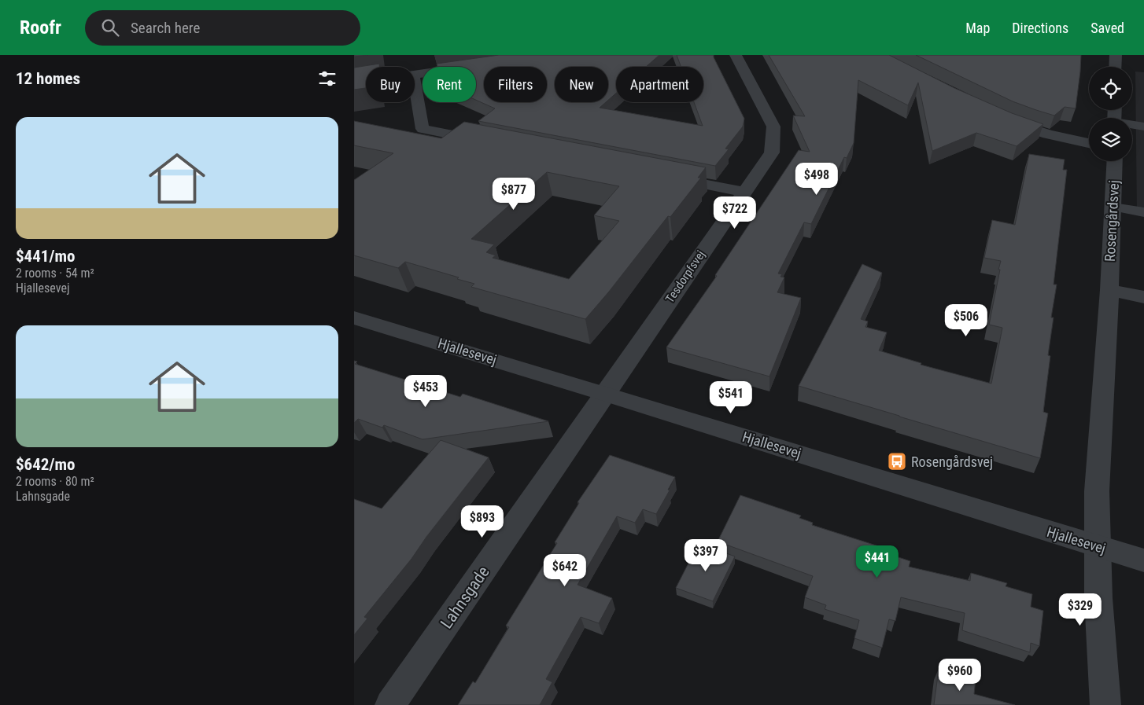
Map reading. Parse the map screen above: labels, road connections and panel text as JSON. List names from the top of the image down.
{
  "streets": {
    "street": [
      "Rosengårdsvej",
      "Tesdorpfsvej",
      "Hjallesevej",
      "Lahnsgade"
    ]
  },
  "crossings": [
    ["Rosengårdsvej", "Hjallesevej"],
    ["Tesdorpfsvej", "Hjallesevej"],
    ["Tesdorpfsvej", "Lahnsgade"],
    ["Hjallesevej", "Lahnsgade"]
  ],
  "places": {
    "bus stop": ["Rosengårdsvej"]
  },
  "page": {
    "header": "Roofr",
    "search": "Search here",
    "nav": ["Map", "Directions", "Saved"],
    "heading": "12 homes",
    "chip": [
      "Buy",
      "Rent",
      "Filters",
      "New",
      "Apartment"
    ],
    "list": [
      {
        "name": "$441/mo",
        "note": "2 rooms · 54 m² · Hjallesevej"
      },
      {
        "name": "$642/mo",
        "note": "2 rooms · 80 m² · Lahnsgade"
      }
    ],
    "price": [
      "$498",
      "$877",
      "$722",
      "$506",
      "$453",
      "$541",
      "$893",
      "$397",
      "$441",
      "$642",
      "$329",
      "$960"
    ]
  }
}
